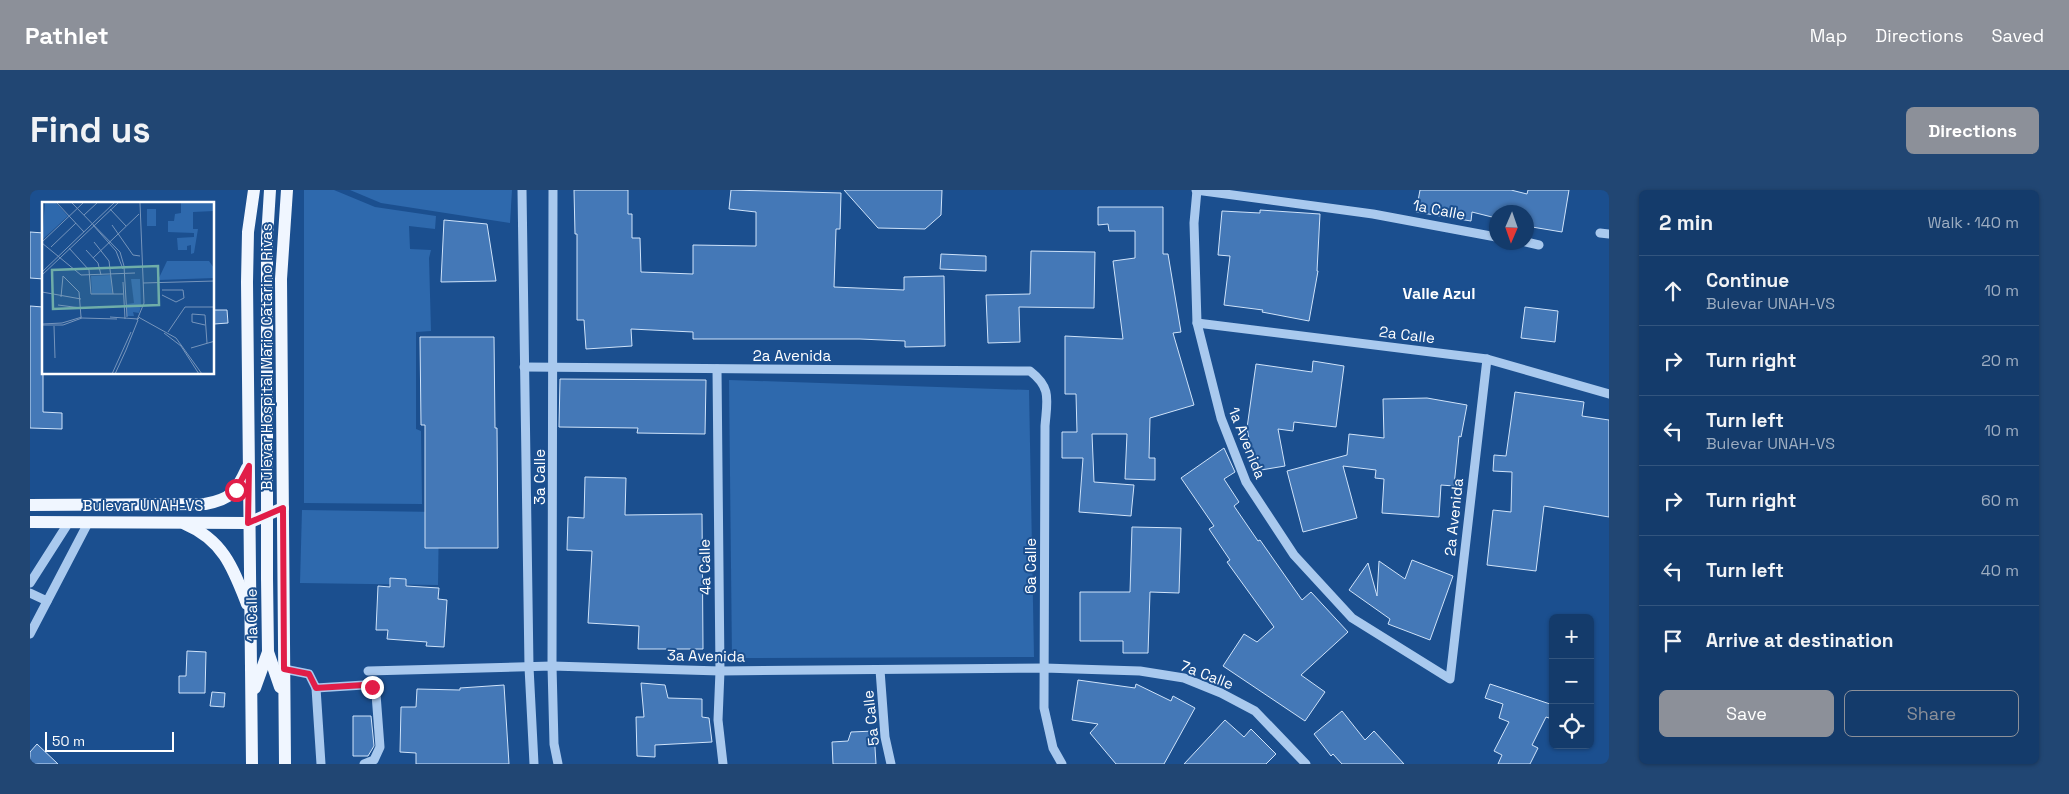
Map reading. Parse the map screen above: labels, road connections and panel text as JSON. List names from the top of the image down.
{
  "streets": {
    "main road": ["1a Calle", "Bulevar Hospital Mario Catarino Rivas", "Bulevar UNAH-VS"],
    "street": [
      "2a Calle",
      "2a Avenida",
      "1a Avenida",
      "3a Calle",
      "6a Calle",
      "4a Calle",
      "3a Avenida",
      "7a Calle",
      "5a Calle"
    ]
  },
  "crossings": [
    ["1a Calle", "Bulevar Hospital Mario Catarino Rivas"],
    ["1a Calle", "1a Avenida"],
    ["2a Calle", "2a Avenida"],
    ["2a Calle", "1a Avenida"],
    ["2a Avenida", "1a Avenida"],
    ["2a Avenida", "3a Calle"],
    ["2a Avenida", "6a Calle"],
    ["2a Avenida", "4a Calle"],
    ["Bulevar Hospital Mario Catarino Rivas", "Bulevar UNAH-VS"],
    ["3a Calle", "3a Avenida"],
    ["6a Calle", "3a Avenida"],
    ["6a Calle", "7a Calle"],
    ["4a Calle", "3a Avenida"],
    ["3a Avenida", "7a Calle"],
    ["3a Avenida", "5a Calle"]
  ],
  "districts": ["Valle Azul"],
  "scale_bar": "50 m",
  "north": "bottom",
  "page": {
    "header": "Pathlet",
    "nav": ["Map", "Directions", "Saved"],
    "buttons": [
      "Directions",
      ["Save", "Share"]
    ],
    "title": "Find us",
    "heading": ["2 min", "Walk · 140 m"],
    "list": [
      ["Continue", "Bulevar UNAH-VS", "10 m"],
      ["Turn right", "20 m"],
      ["Turn left", "Bulevar UNAH-VS", "10 m"],
      ["Turn right", "60 m"],
      ["Turn left", "40 m"],
      "Arrive at destination"
    ],
    "map_buttons": ["+", "−"],
    "scale": "50 m"
  }
}
